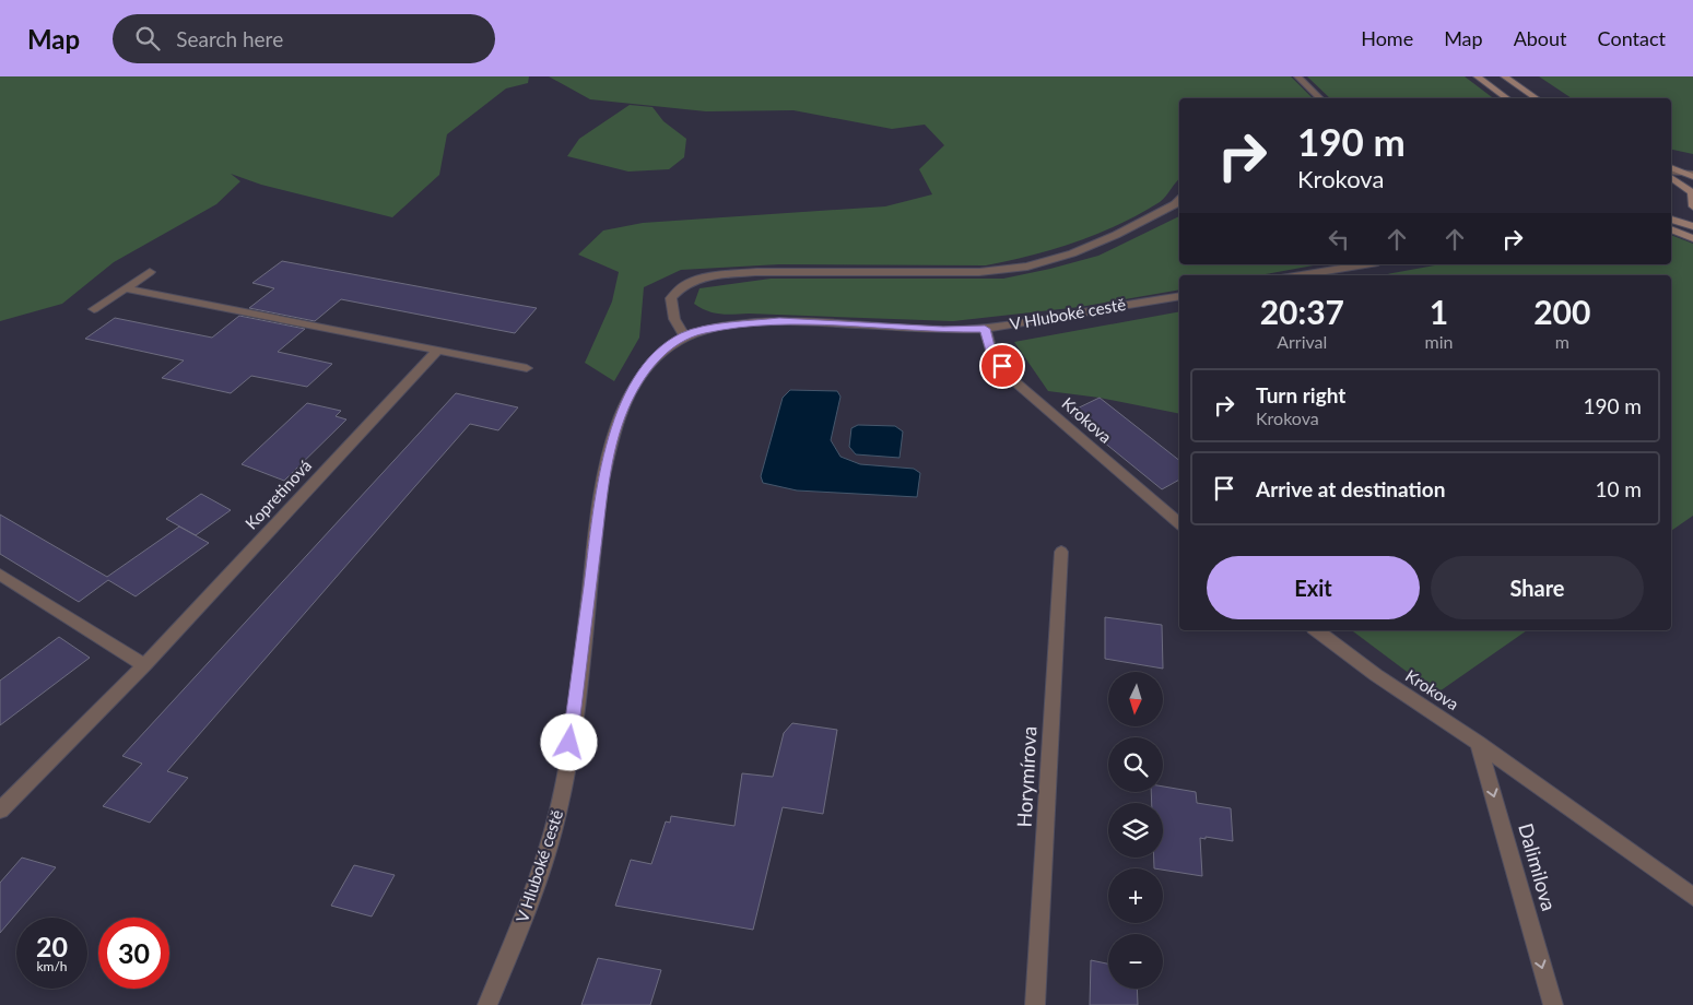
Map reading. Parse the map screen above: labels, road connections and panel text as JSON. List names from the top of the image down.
{
  "streets": {
    "street": [
      "V Hluboké cestě",
      "Krokova",
      "Kopretinová",
      "Horymírova",
      "Dalimilova"
    ]
  },
  "crossings": [
    ["V Hluboké cestě", "Krokova"],
    ["Krokova", "Dalimilova"]
  ],
  "one_way": ["Dalimilova"],
  "north": "bottom",
  "page": {
    "header": "Map",
    "search": "Search here",
    "nav": [
      "Home",
      "Map",
      "About",
      "Contact"
    ],
    "turn": ["190 m", "Krokova"],
    "eta": [
      "20:37",
      "Arrival",
      "1",
      "min",
      "200",
      "m"
    ],
    "list": [
      {
        "name": "Turn right",
        "note": "Krokova",
        "value": "190 m"
      },
      {
        "name": "Arrive at destination",
        "value": "10 m"
      }
    ],
    "buttons": ["Exit", "Share"],
    "map_buttons": ["+", "−"],
    "speed": "20 km/h",
    "limit": "30"
  }
}
